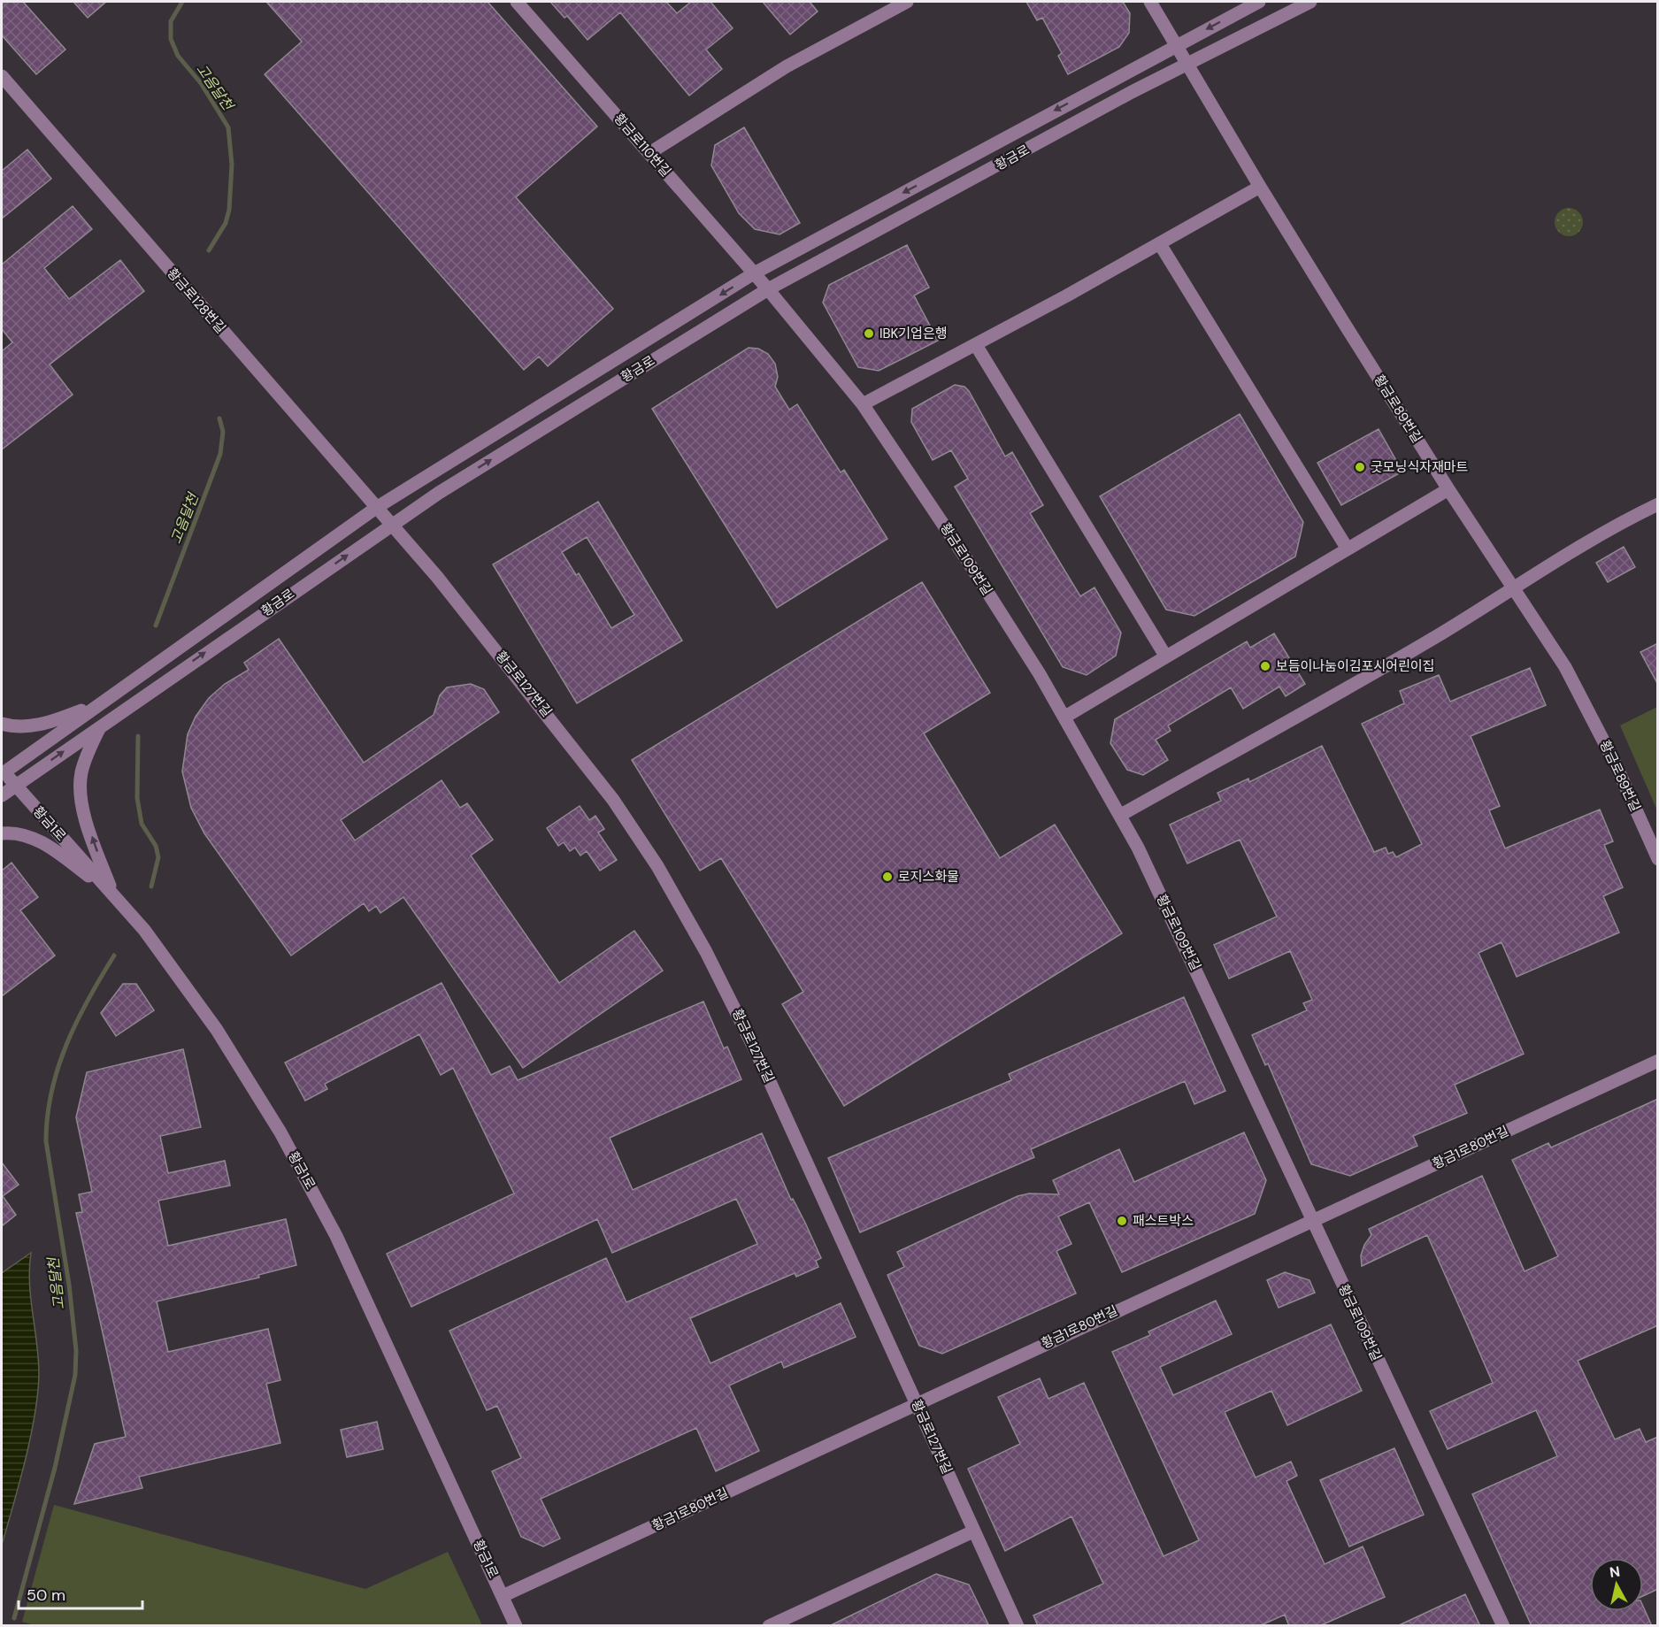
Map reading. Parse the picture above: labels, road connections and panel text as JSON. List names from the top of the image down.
{
  "streets": {
    "street": [
      "황금로110번길",
      "황금로",
      "황금로128번길",
      "황금로89번길",
      "황금로109번길",
      "황금로127번길",
      "황금1로",
      "황금1로80번길"
    ]
  },
  "crossings": [
    ["황금로110번길", "황금로"],
    ["황금로110번길", "황금로109번길"],
    ["황금로", "황금로128번길"],
    ["황금로", "황금로89번길"],
    ["황금로", "황금로109번길"],
    ["황금로", "황금로127번길"],
    ["황금로", "황금1로"],
    ["황금로128번길", "황금로127번길"],
    ["황금로109번길", "황금1로80번길"],
    ["황금로127번길", "황금1로80번길"],
    ["황금1로", "황금1로80번길"]
  ],
  "water": ["고음달천"],
  "places": [
    "IBK기업은행",
    "굿모닝식자재마트",
    "보듬이나눔이김포시어린이집",
    "로지스화물",
    "패스트박스"
  ],
  "scale_bar": "50 m",
  "north": "top"
}
